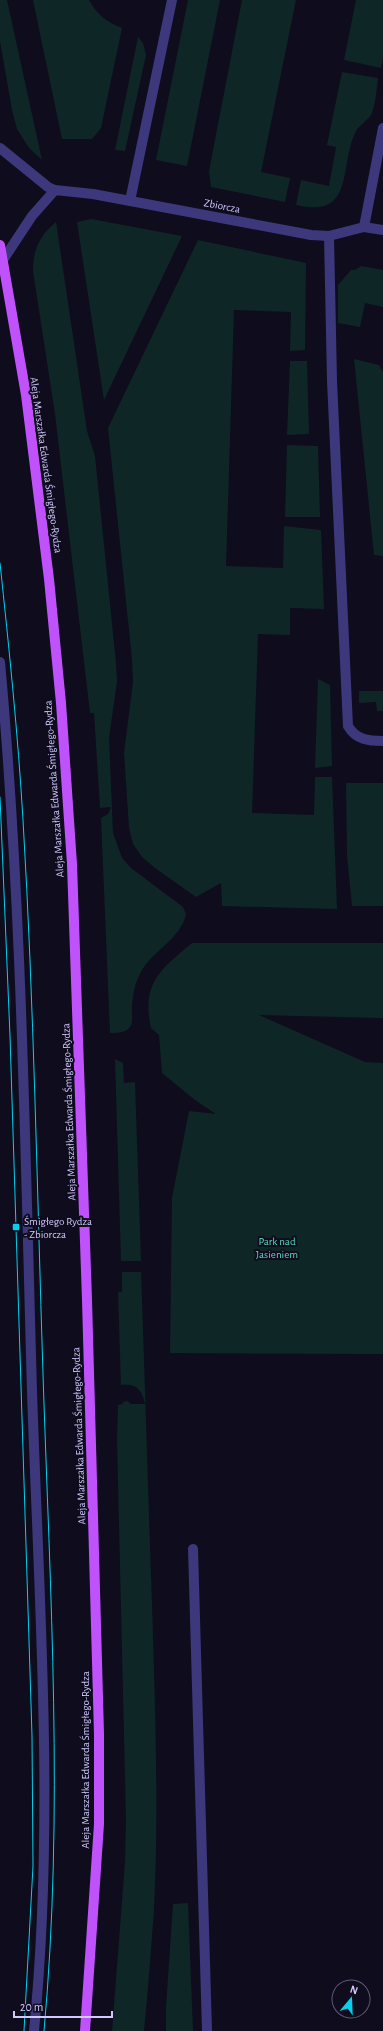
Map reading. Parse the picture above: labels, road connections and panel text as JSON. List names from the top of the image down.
{
  "streets": {
    "main road": ["Aleja Marszałka Edwarda Śmigłego-Rydza"],
    "street": ["Zbiorcza"]
  },
  "parks": ["Park nad Jasieniem"],
  "places": {
    "transit": ["Śmigłego Rydza - Zbiorcza"]
  },
  "scale_bar": "20 m",
  "north": "top"
}
